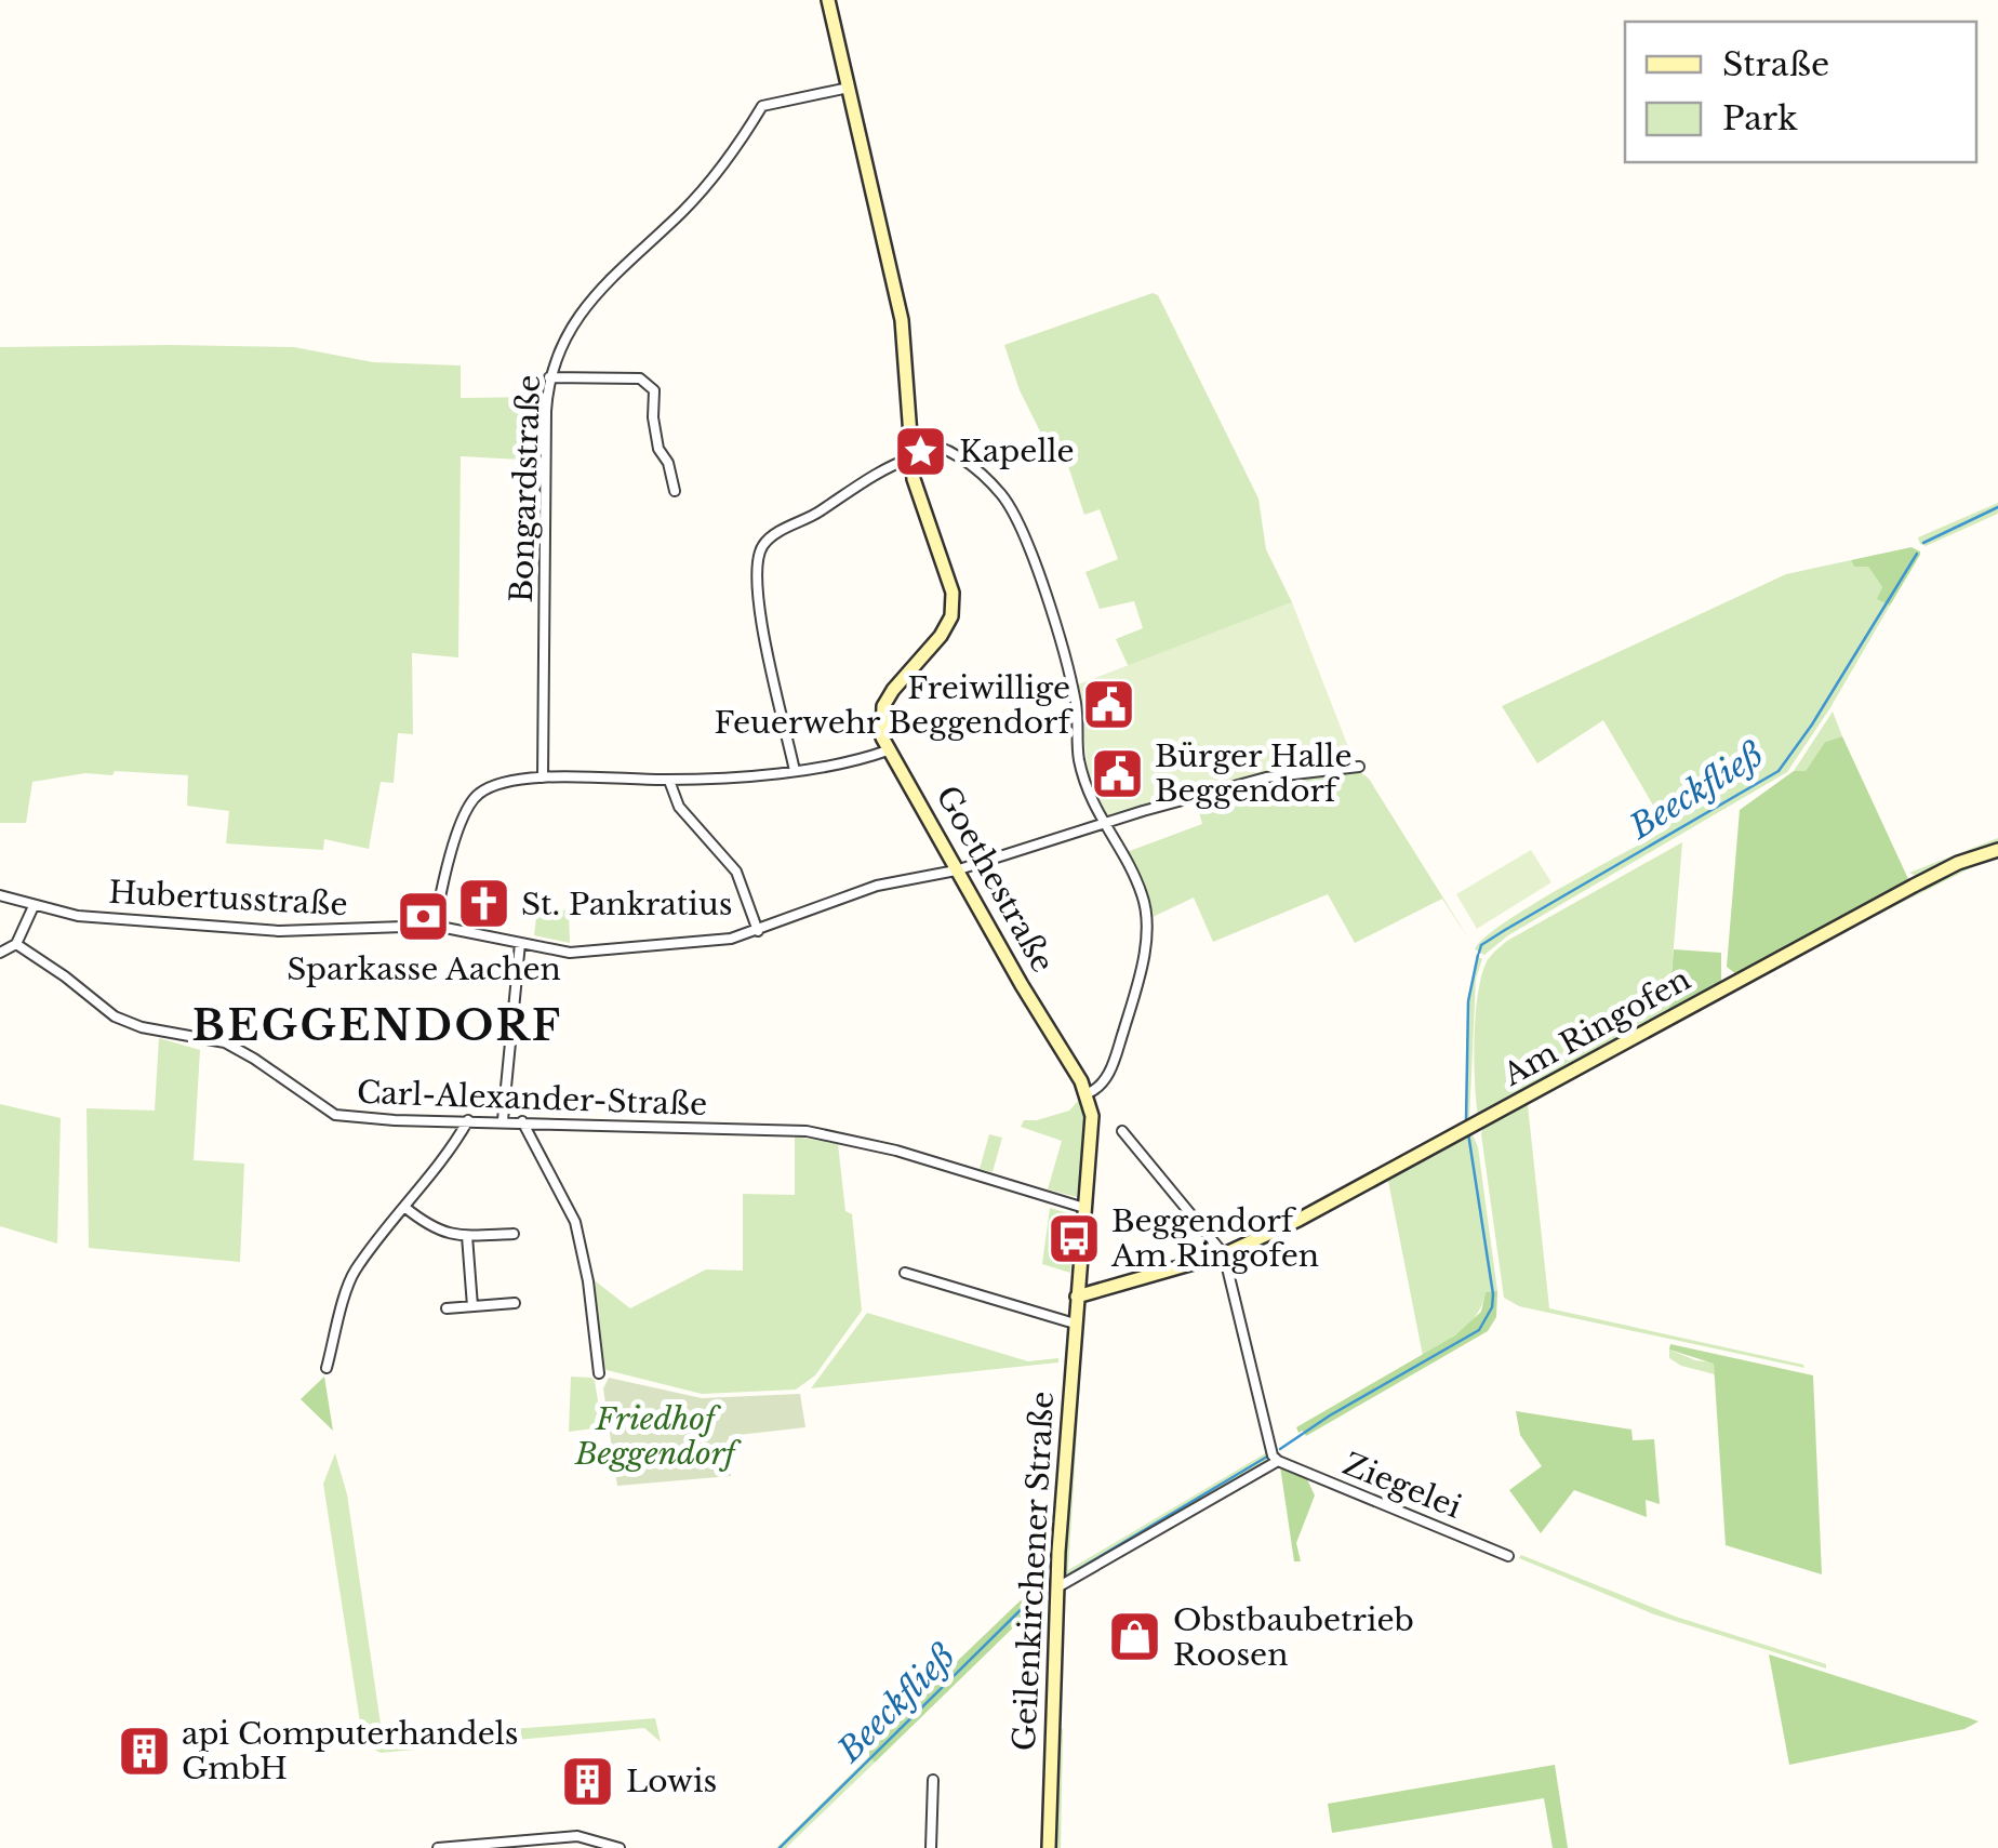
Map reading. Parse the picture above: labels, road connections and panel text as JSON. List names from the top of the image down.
{
  "streets": {
    "street": [
      "Bongardstraße",
      "Goethestraße",
      "Hubertusstraße",
      "Am Ringofen",
      "Carl-Alexander-Straße",
      "Ziegelei",
      "Geilenkirchener Straße"
    ]
  },
  "crossings": [
    ["Goethestraße", "Hubertusstraße"],
    ["Goethestraße", "Am Ringofen"],
    ["Goethestraße", "Carl-Alexander-Straße"],
    ["Goethestraße", "Geilenkirchener Straße"],
    ["Am Ringofen", "Geilenkirchener Straße"]
  ],
  "districts": ["BEGGENDORF"],
  "water": ["Beeckfließ"],
  "parks": ["Friedhof Beggendorf"],
  "places": {
    "place": ["Kapelle"],
    "public building": ["Freiwillige Feuerwehr Beggendorf", "Bürger Halle Beggendorf"],
    "church": ["St. Pankratius"],
    "bank": ["Sparkasse Aachen"],
    "bus stop": ["Beggendorf Am Ringofen"],
    "shop": ["Obstbaubetrieb Roosen"],
    "building": ["api Computerhandels GmbH", "Lowis"]
  },
  "legend": ["Straße", "Park"]
}
